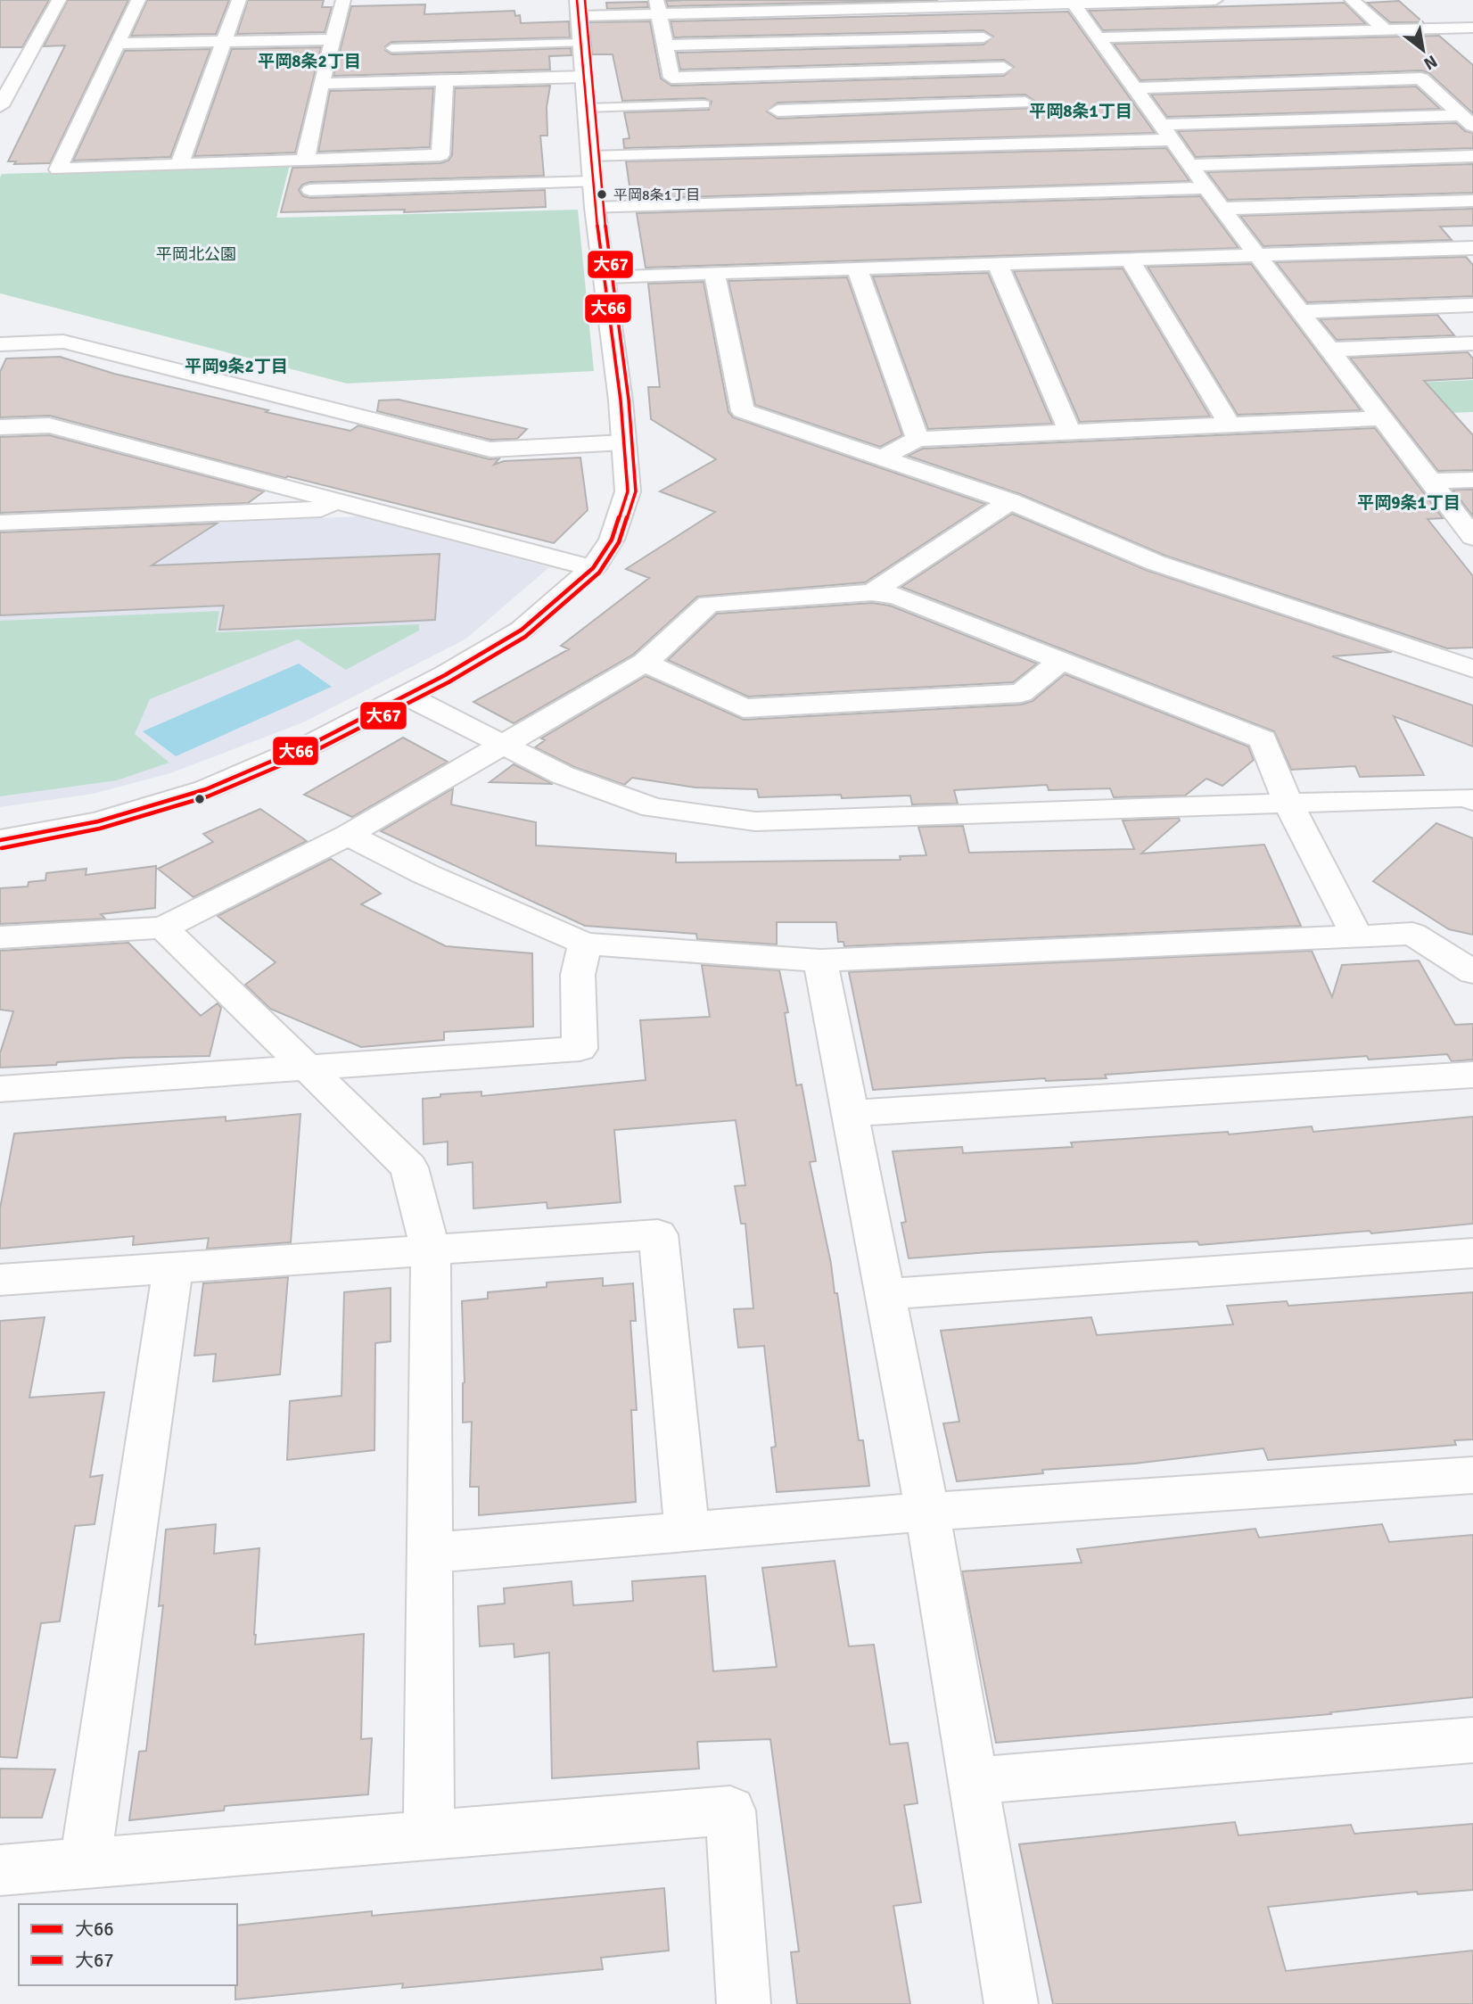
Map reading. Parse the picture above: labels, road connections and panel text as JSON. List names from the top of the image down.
{
  "districts": [
    "平岡8条2丁目",
    "平岡8条1丁目",
    "平岡9条2丁目",
    "平岡9条1丁目"
  ],
  "parks": ["平岡北公園"],
  "places": ["平岡8条1丁目"],
  "lines": ["transit line 大66", "transit line 大67"],
  "legend": ["大66", "大67"],
  "north": "bottom right"
}
